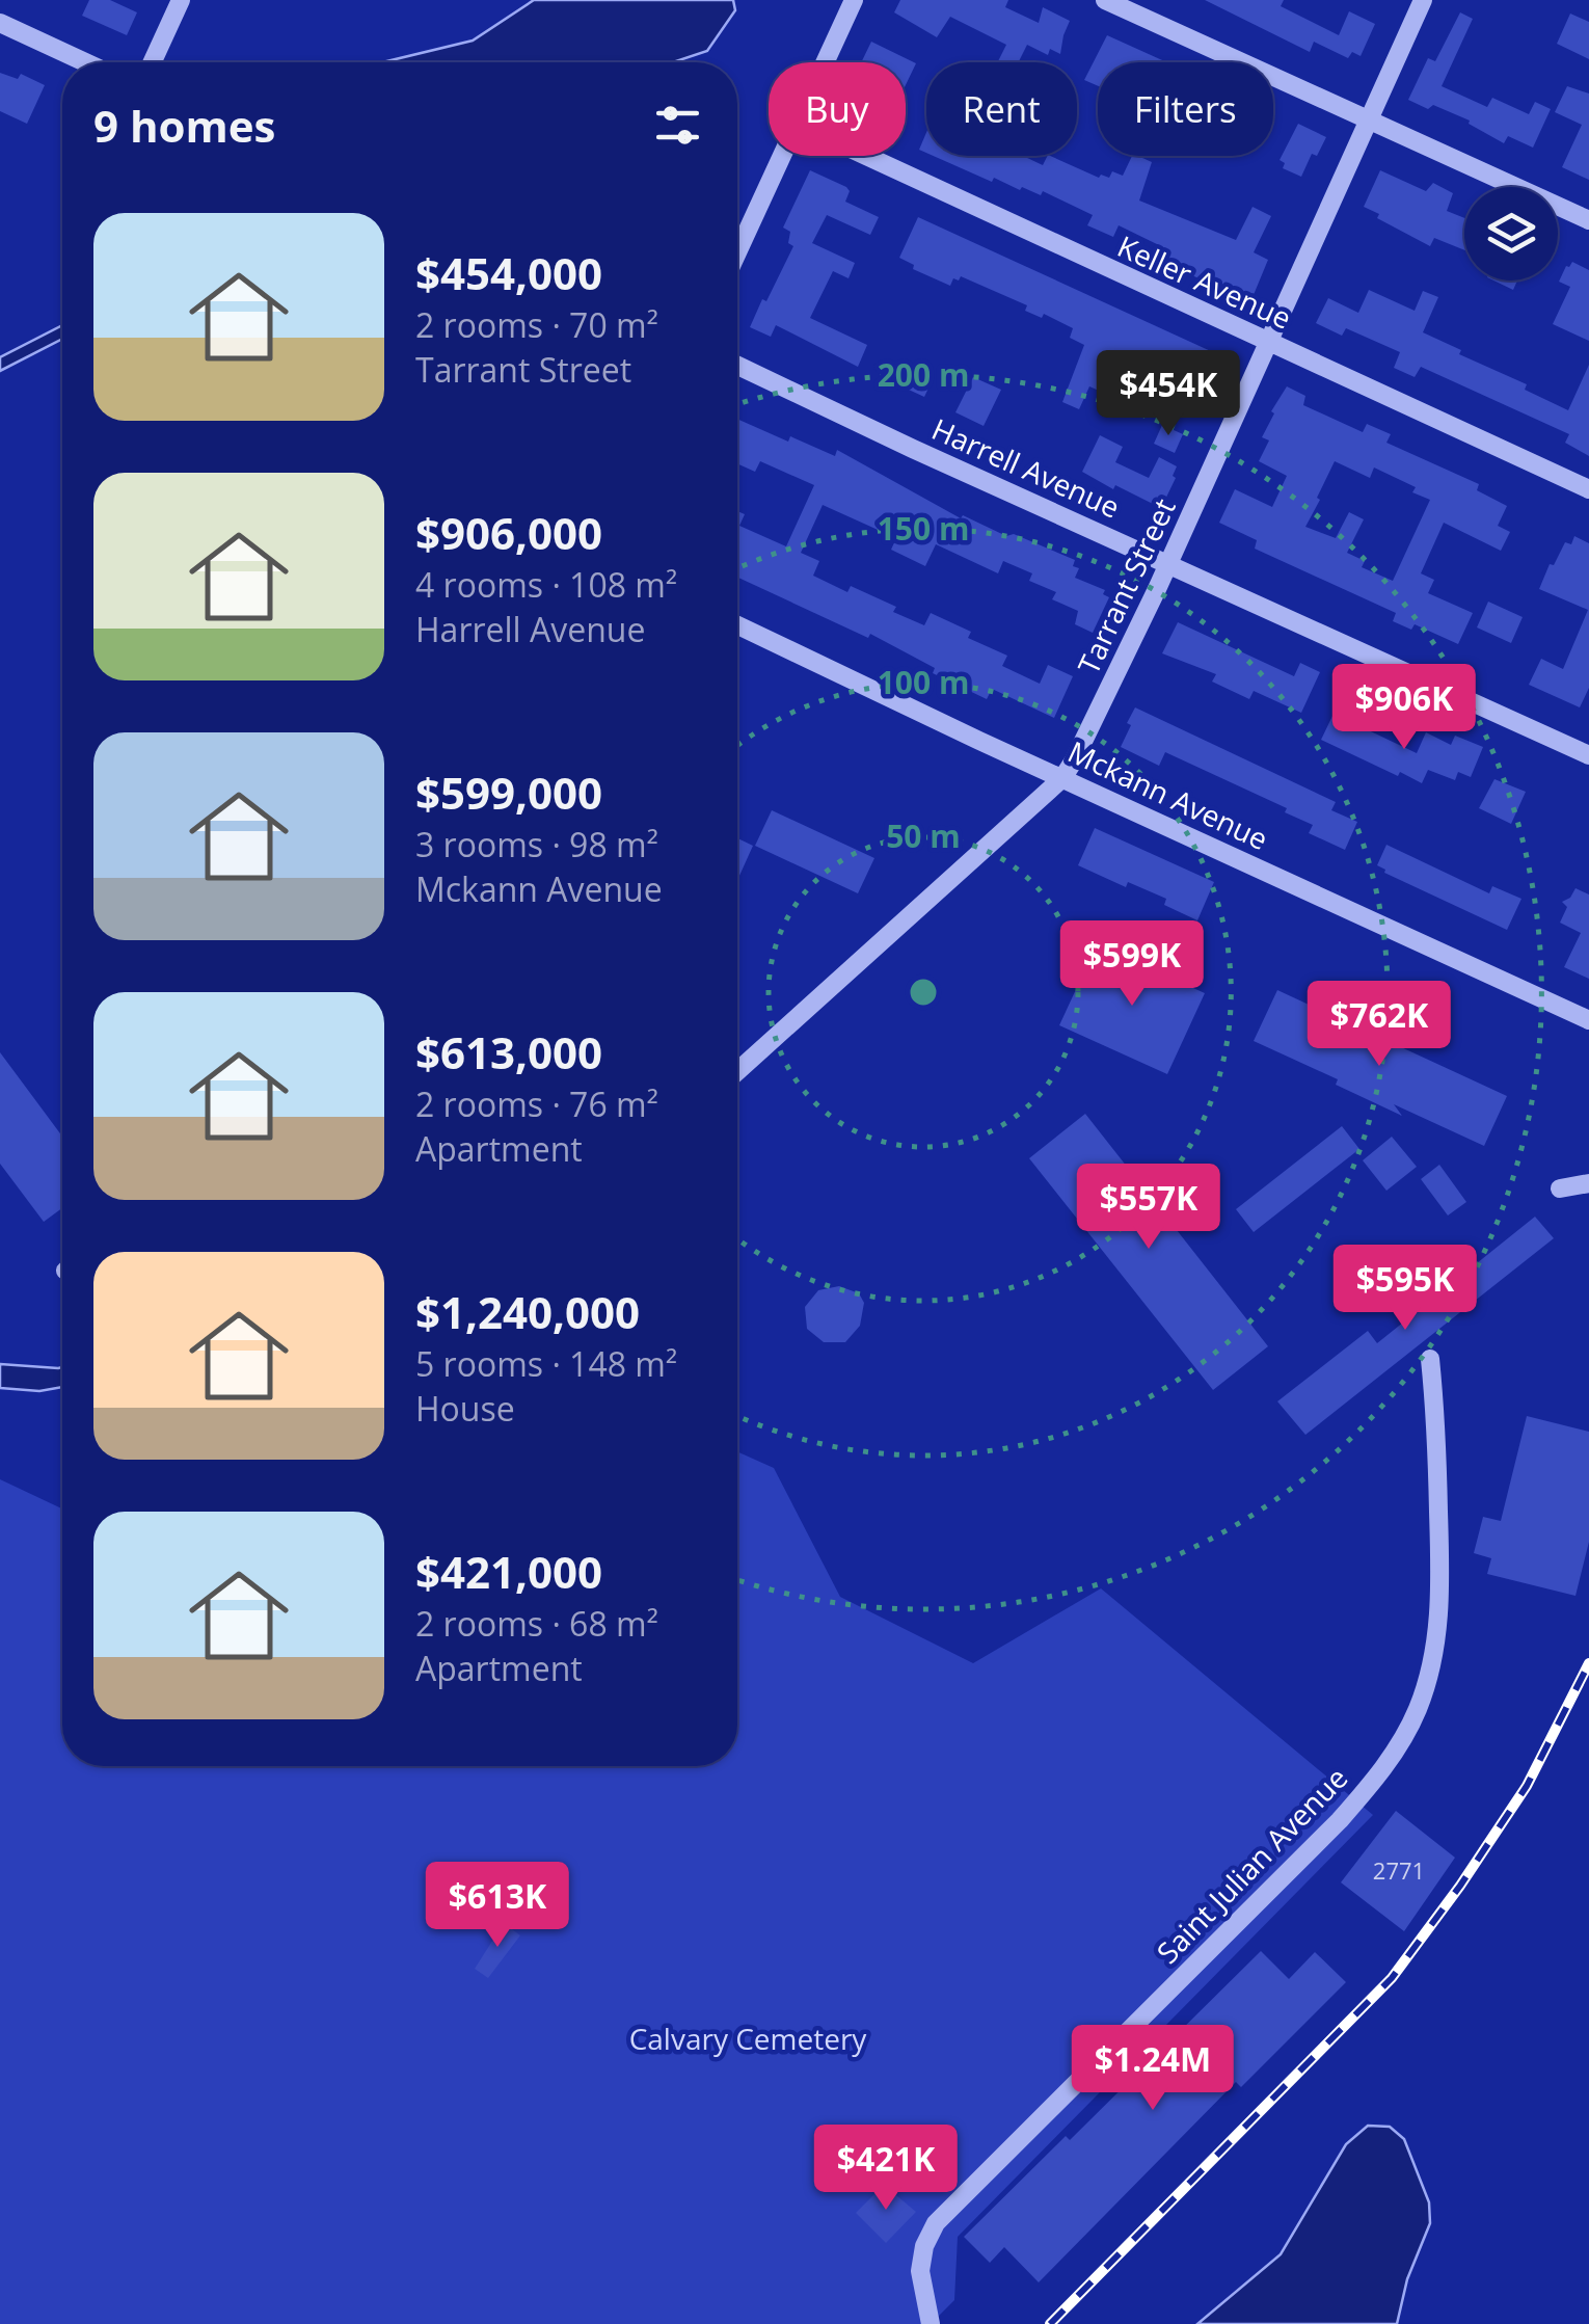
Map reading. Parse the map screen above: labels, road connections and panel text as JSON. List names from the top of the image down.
{
  "streets": {
    "street": [
      "Keller Avenue",
      "Harrell Avenue",
      "Tarrant Street",
      "Mckann Avenue",
      "Saint Julian Avenue"
    ]
  },
  "crossings": [
    ["Keller Avenue", "Tarrant Street"],
    ["Harrell Avenue", "Tarrant Street"],
    ["Tarrant Street", "Mckann Avenue"]
  ],
  "parks": ["Calvary Cemetery"],
  "house_numbers": ["2771"],
  "page": {
    "chip": ["Buy", "Rent", "Filters"],
    "heading": "9 homes",
    "list": [
      {
        "name": "$454,000",
        "note": "2 rooms · 70 m² · Tarrant Street"
      },
      {
        "name": "$906,000",
        "note": "4 rooms · 108 m² · Harrell Avenue"
      },
      {
        "name": "$599,000",
        "note": "3 rooms · 98 m² · Mckann Avenue"
      },
      {
        "name": "$613,000",
        "note": "2 rooms · 76 m² · Apartment"
      },
      {
        "name": "$1,240,000",
        "note": "5 rooms · 148 m² · House"
      },
      {
        "name": "$421,000",
        "note": "2 rooms · 68 m² · Apartment"
      }
    ],
    "price": [
      "$454K",
      "$906K",
      "$599K",
      "$762K",
      "$557K",
      "$595K",
      "$613K",
      "$1.24M",
      "$421K"
    ]
  },
  "rings": [
    "200 m",
    "150 m",
    "100 m",
    "50 m"
  ]
}
